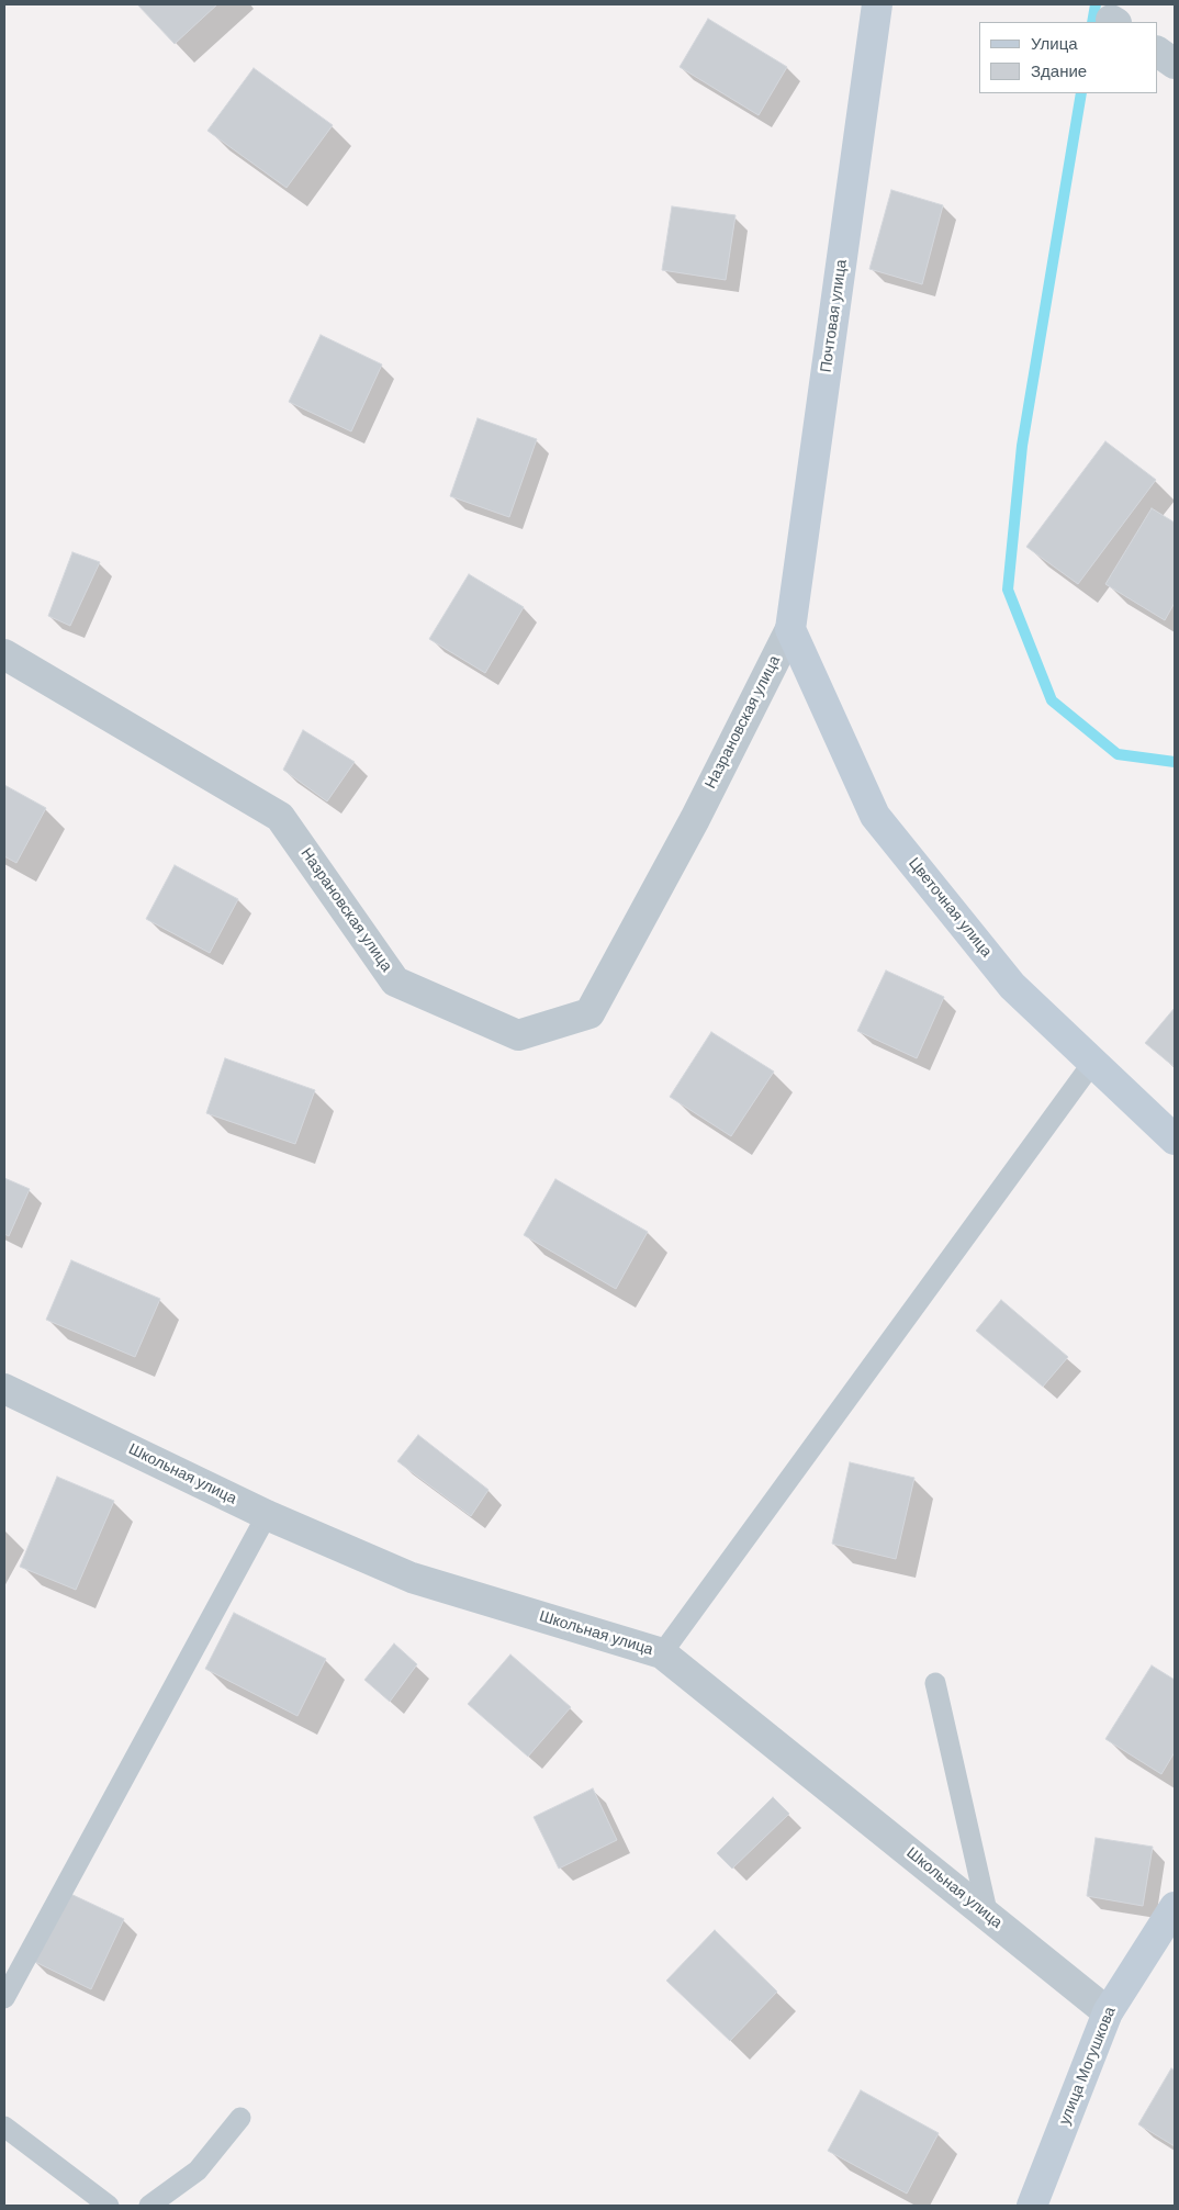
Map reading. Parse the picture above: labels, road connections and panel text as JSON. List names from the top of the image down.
{
  "streets": {
    "street": [
      "Почтовая улица",
      "Назрановская улица",
      "Цветочная улица",
      "Школьная улица",
      "улица Могушкова"
    ]
  },
  "crossings": [
    ["Почтовая улица", "Назрановская улица"],
    ["Почтовая улица", "Цветочная улица"],
    ["Назрановская улица", "Цветочная улица"],
    ["Школьная улица", "улица Могушкова"]
  ],
  "legend": ["Улица", "Здание"]
}
